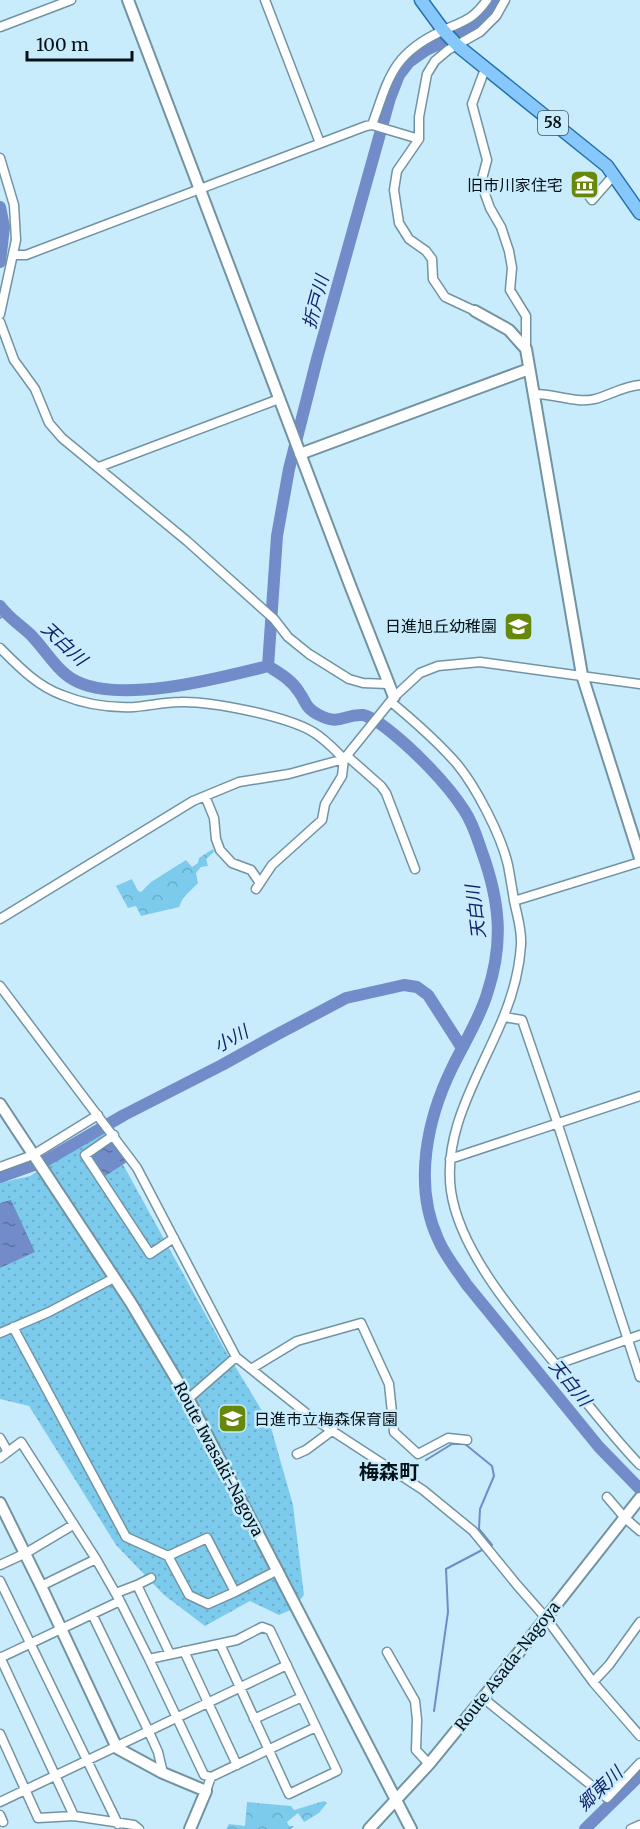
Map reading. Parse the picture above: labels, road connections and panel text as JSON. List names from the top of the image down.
{
  "streets": {
    "main road": ["58"],
    "street": ["Route Iwasaki-Nagoya", "Route Asada-Nagoya"]
  },
  "crossings": [
    ["Route Iwasaki-Nagoya", "Route Asada-Nagoya"]
  ],
  "districts": ["梅森町"],
  "water": [
    "折戸川",
    "天白川",
    "小川",
    "郷東川"
  ],
  "places": {
    "museum": ["旧市川家住宅"],
    "school or university": ["日進旭丘幼稚園", "日進市立梅森保育園"]
  },
  "scale_bar": "100 m"
}
